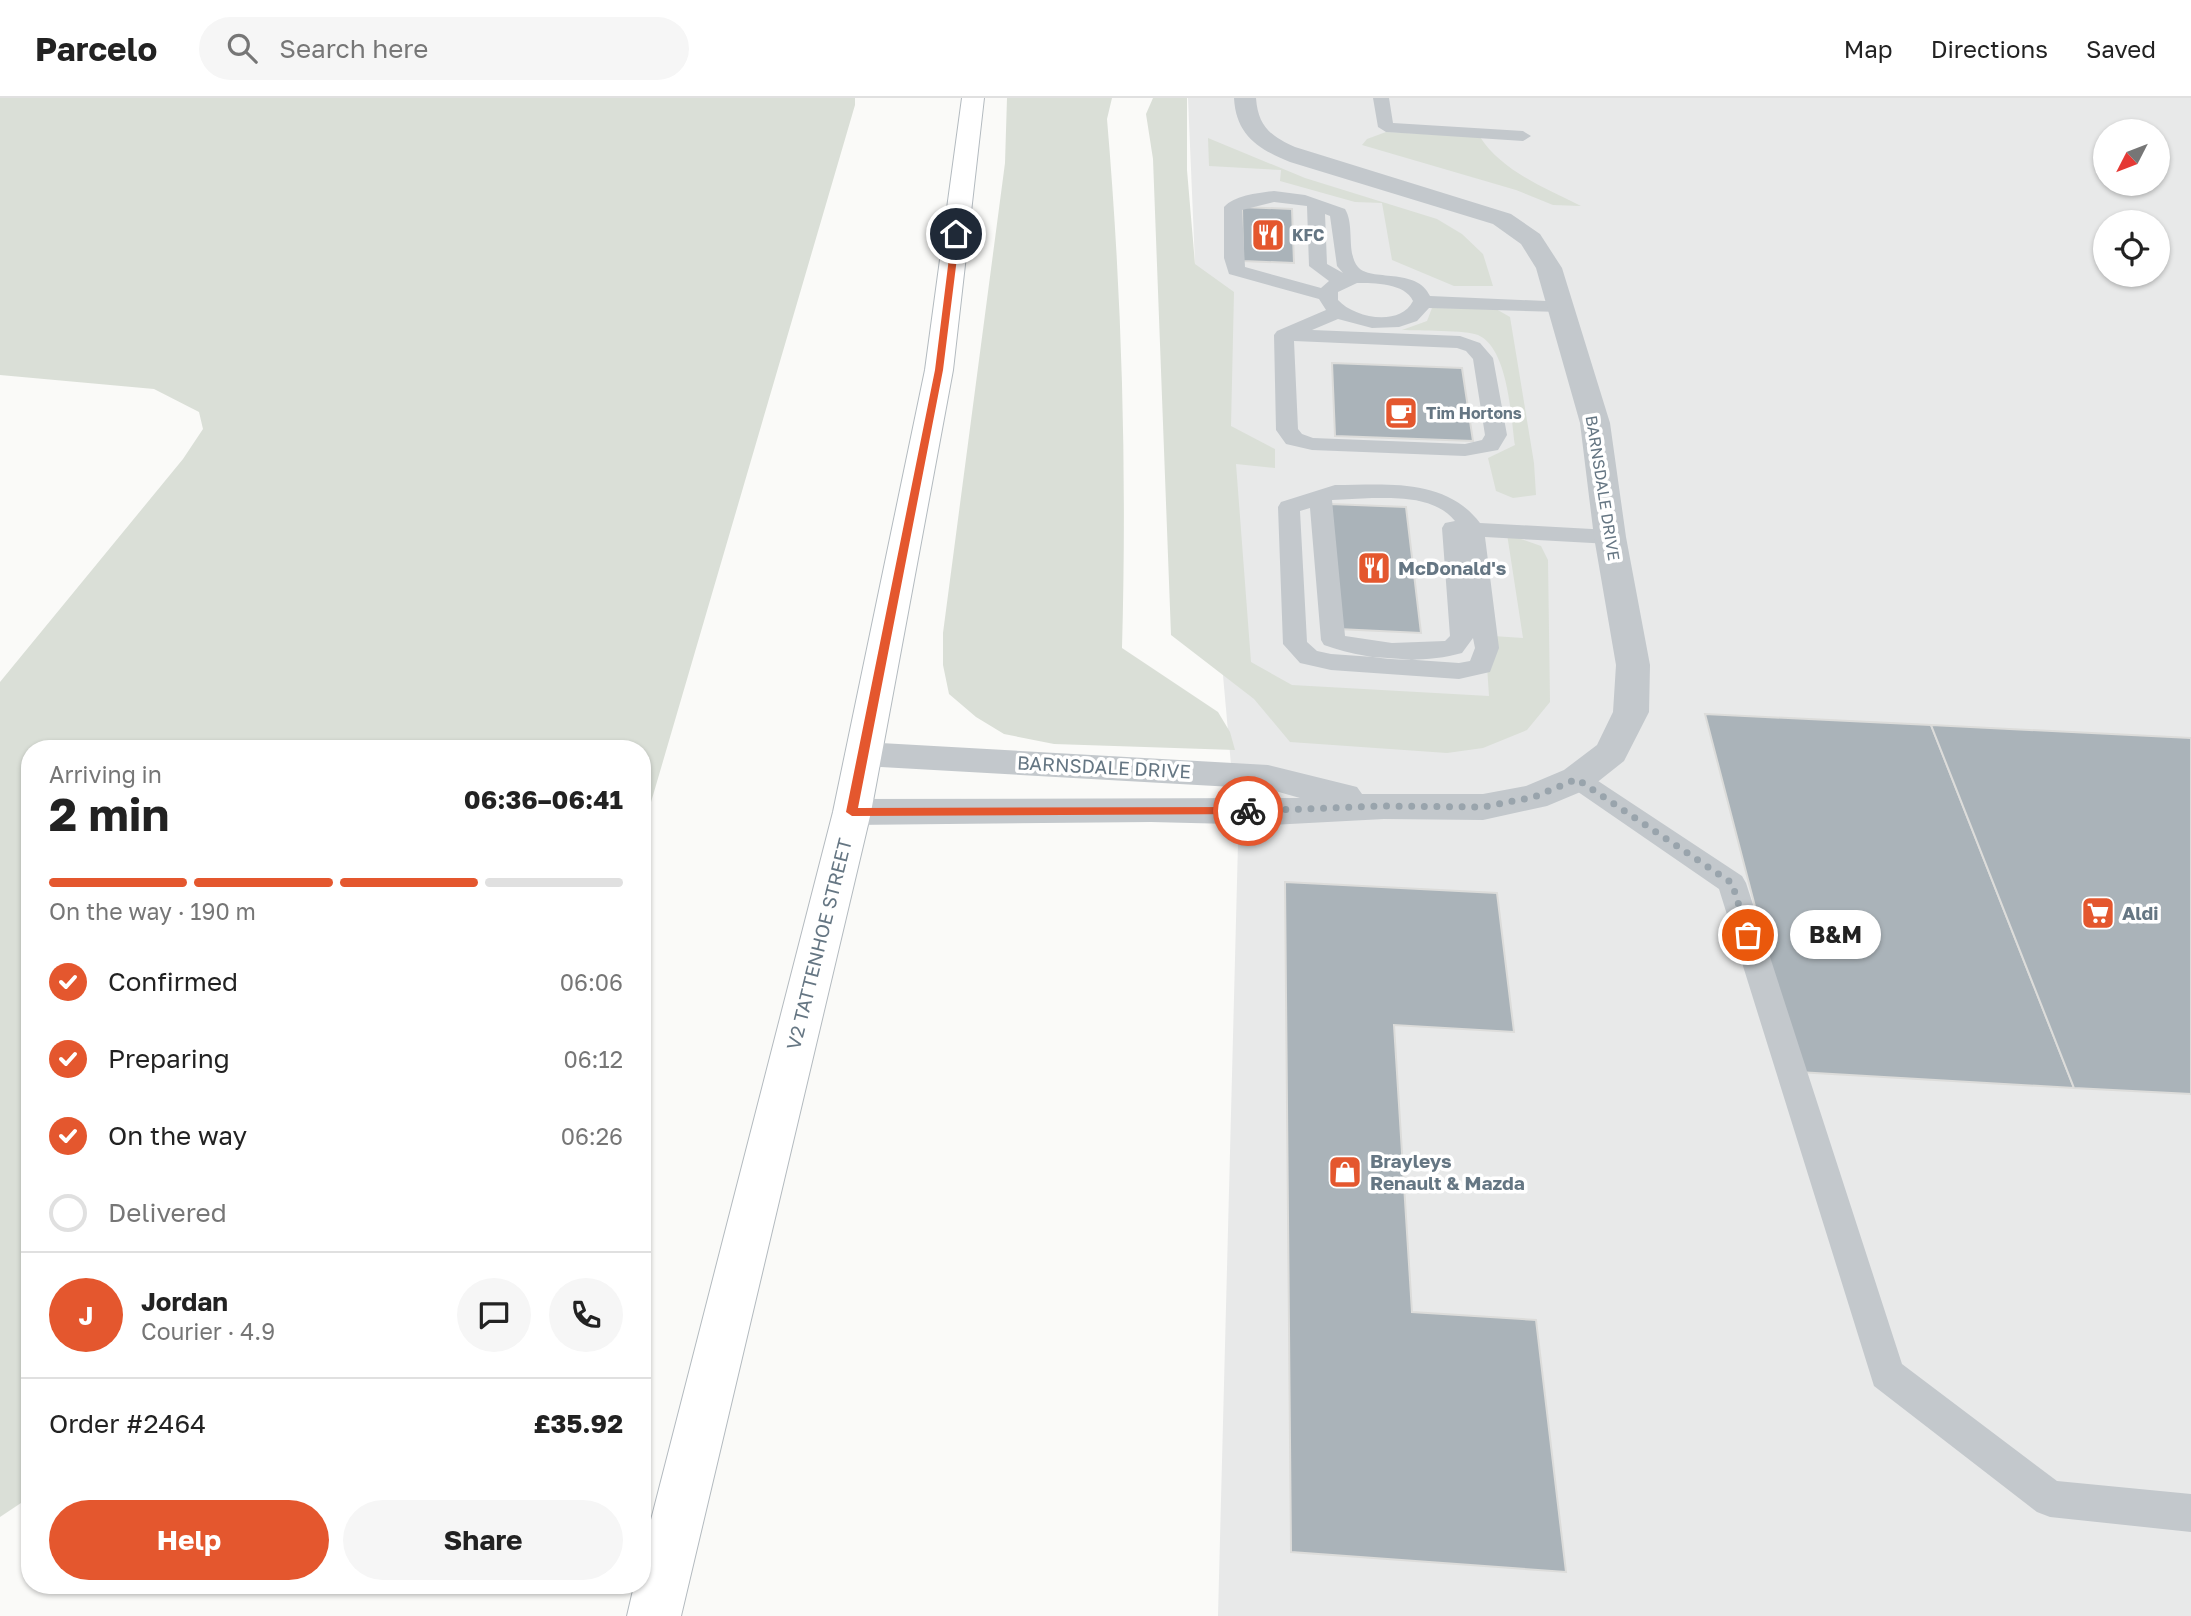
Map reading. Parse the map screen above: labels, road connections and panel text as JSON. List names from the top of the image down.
{
  "streets": {
    "street": ["BARNSDALE DRIVE", "V2 TATTENHOE STREET"]
  },
  "crossings": [
    ["BARNSDALE DRIVE", "V2 TATTENHOE STREET"]
  ],
  "places": {
    "restaurant": ["KFC", "McDonald's"],
    "cafe": ["Tim Hortons"],
    "supermarket": ["Aldi"],
    "other": ["B&M"],
    "shop": ["Brayleys Renault & Mazda"]
  },
  "north": "bottom left",
  "page": {
    "header": "Parcelo",
    "search": "Search here",
    "nav": ["Map", "Directions", "Saved"],
    "heading": ["2 min", "Arriving in", "06:36–06:41"],
    "panel": [
      "Jordan",
      "Courier · 4.9",
      "Order #2464",
      "£35.92"
    ],
    "bar": "On the way · 190 m",
    "bubble": "B&M",
    "list": [
      ["Confirmed", "06:06"],
      ["Preparing", "06:12"],
      ["On the way", "06:26"],
      "Delivered"
    ],
    "round": "J",
    "buttons": ["Help", "Share"]
  }
}
